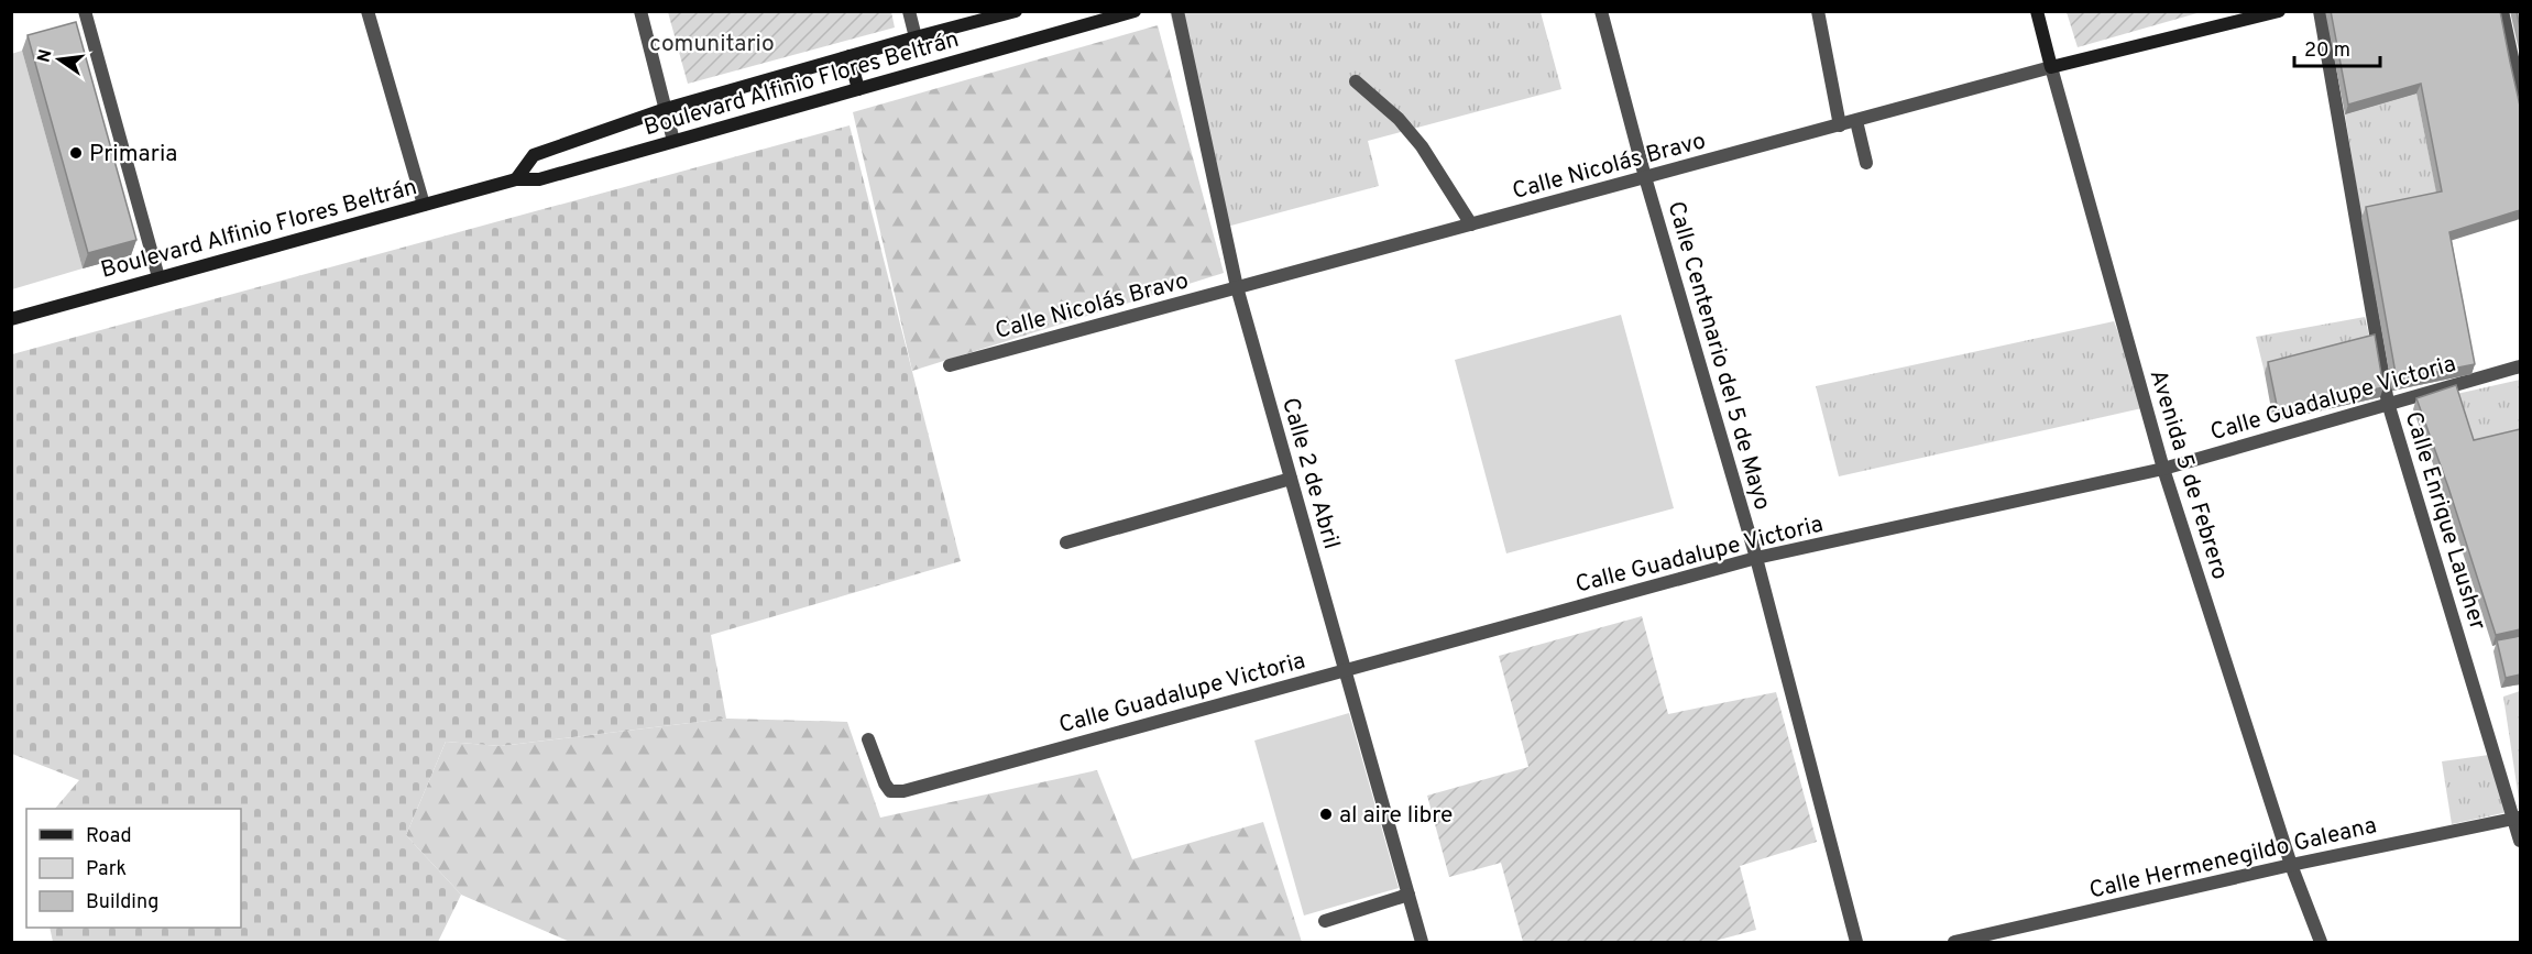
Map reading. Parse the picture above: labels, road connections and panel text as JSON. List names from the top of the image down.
{
  "streets": {
    "street": [
      "Boulevard Alfinio Flores Beltrán",
      "Calle Nicolás Bravo",
      "Calle Centenario del 5 de Mayo",
      "Calle Guadalupe Victoria",
      "Calle 2 de Abril",
      "Avenida 5 de Febrero",
      "Calle Enrique Lausher",
      "Calle Hermenegildo Galeana"
    ]
  },
  "crossings": [
    ["Calle Nicolás Bravo", "Calle Centenario del 5 de Mayo"],
    ["Calle Nicolás Bravo", "Calle 2 de Abril"],
    ["Calle Nicolás Bravo", "Avenida 5 de Febrero"],
    ["Calle Centenario del 5 de Mayo", "Calle Guadalupe Victoria"],
    ["Calle Guadalupe Victoria", "Calle 2 de Abril"],
    ["Calle Guadalupe Victoria", "Avenida 5 de Febrero"],
    ["Calle Guadalupe Victoria", "Calle Enrique Lausher"],
    ["Avenida 5 de Febrero", "Calle Hermenegildo Galeana"],
    ["Calle Enrique Lausher", "Calle Hermenegildo Galeana"]
  ],
  "parks": ["comunitario"],
  "places": ["Primaria", "al aire libre"],
  "legend": ["Road", "Park", "Building"],
  "scale_bar": "20 m",
  "north": "left"
}
